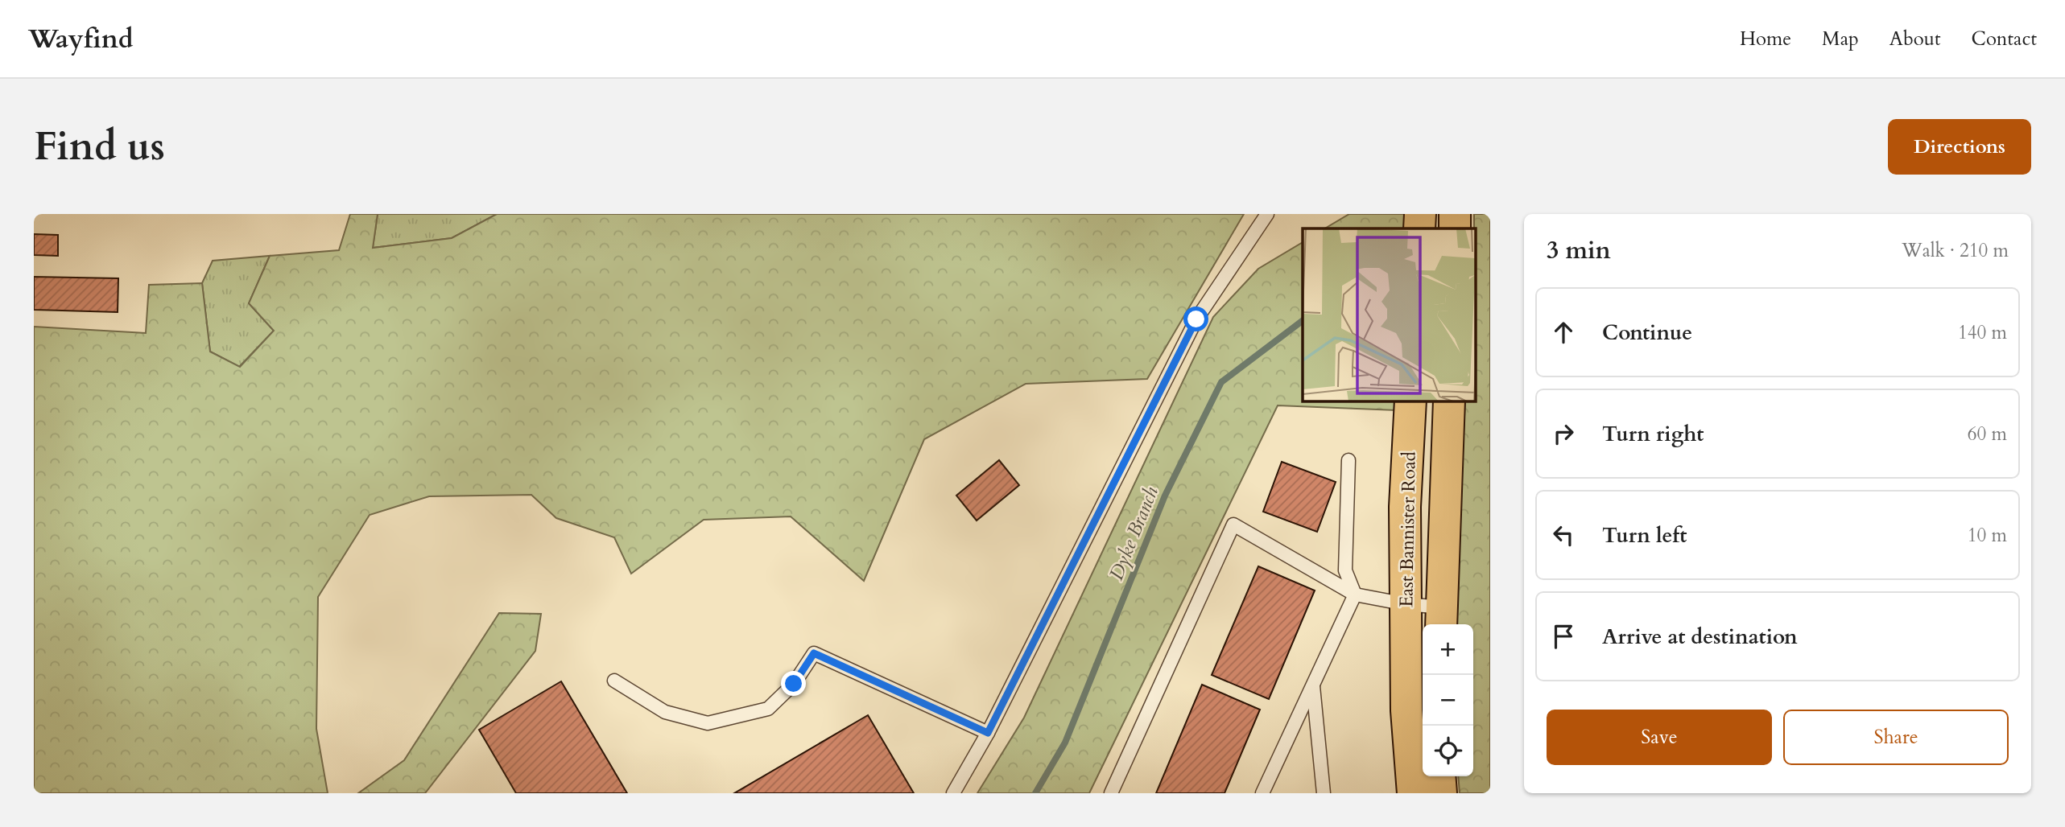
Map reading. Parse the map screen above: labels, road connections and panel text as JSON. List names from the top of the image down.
{
  "streets": {
    "main road": ["East Bannister Road"]
  },
  "water": ["Dyke Branch"],
  "page": {
    "header": "Wayfind",
    "nav": [
      "Home",
      "Map",
      "About",
      "Contact"
    ],
    "buttons": [
      "Directions",
      ["Save", "Share"]
    ],
    "title": "Find us",
    "heading": ["3 min", "Walk · 210 m"],
    "list": [
      ["Continue", "140 m"],
      ["Turn right", "60 m"],
      ["Turn left", "10 m"],
      "Arrive at destination"
    ],
    "map_buttons": ["+", "−"]
  }
}
